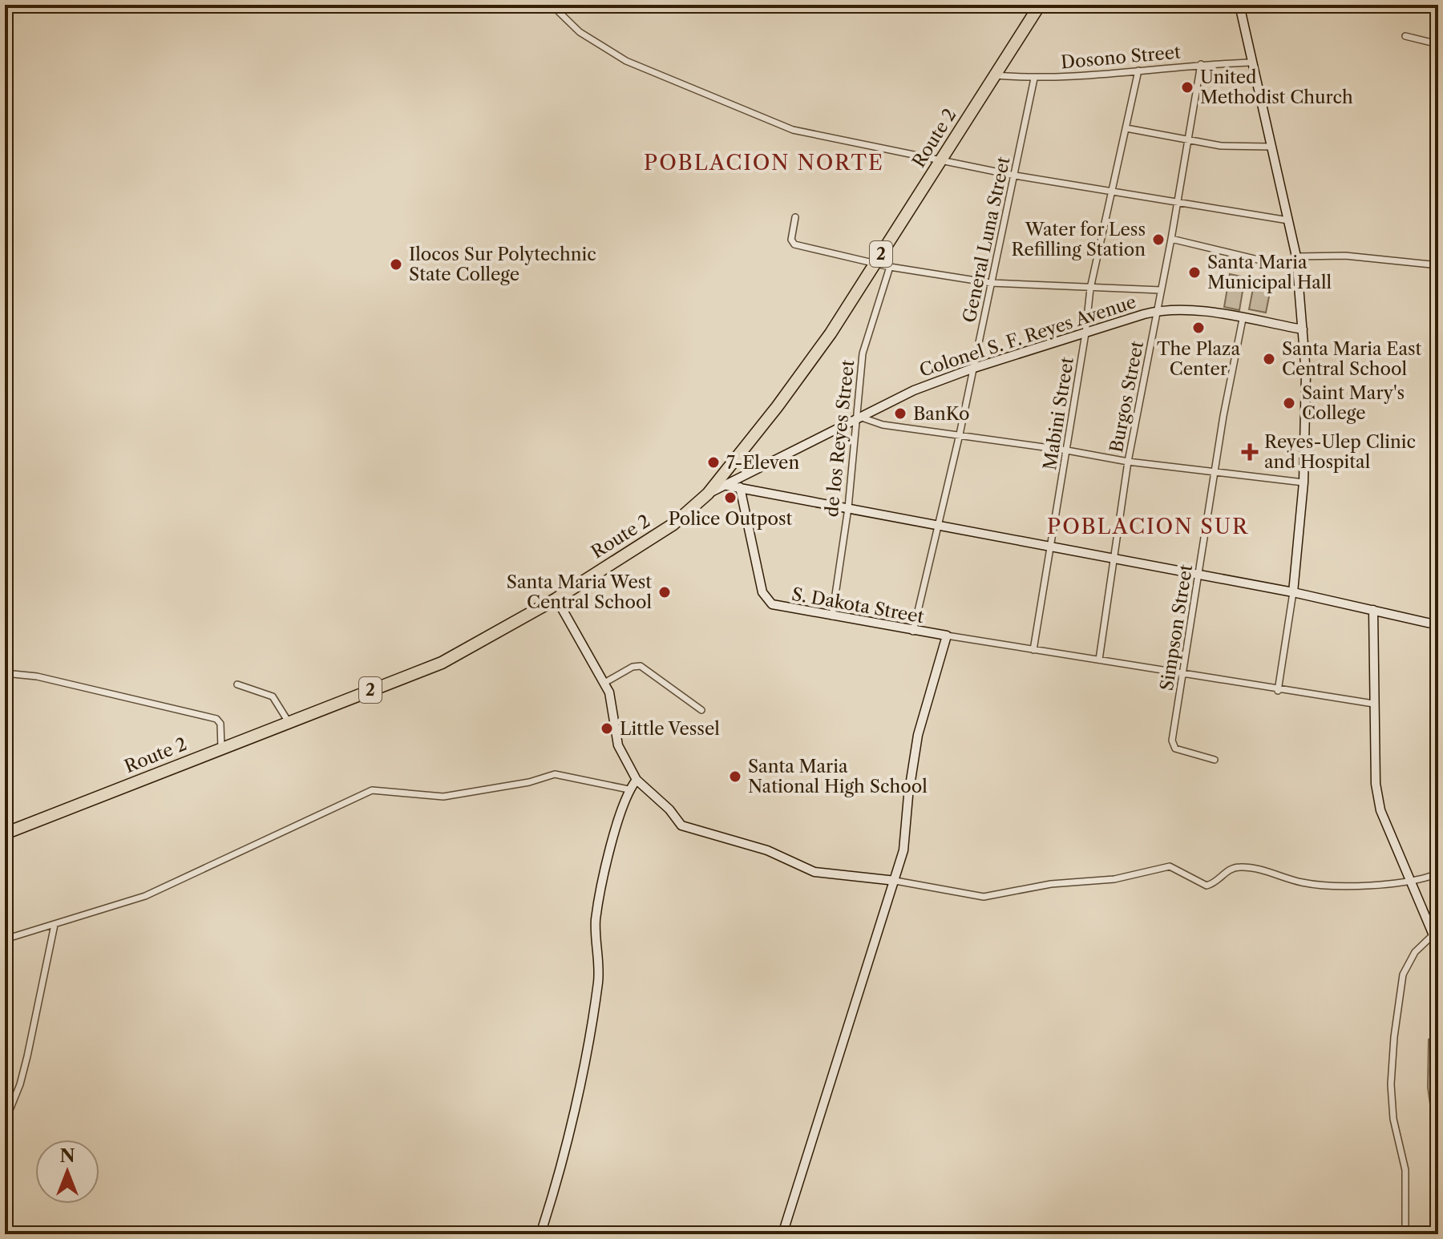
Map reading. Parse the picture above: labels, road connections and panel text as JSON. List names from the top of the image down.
{
  "streets": {
    "highway": ["Route 2", "2"],
    "street": [
      "Dosono Street",
      "General Luna Street",
      "Colonel S. F. Reyes Avenue",
      "Burgos Street",
      "Mabini Street",
      "de los Reyes Street",
      "S. Dakota Street",
      "Simpson Street"
    ]
  },
  "crossings": [
    ["Dosono Street", "Route 2"],
    ["Dosono Street", "General Luna Street"],
    ["Dosono Street", "Burgos Street"],
    ["Dosono Street", "Mabini Street"],
    ["Route 2", "Colonel S. F. Reyes Avenue"],
    ["General Luna Street", "Colonel S. F. Reyes Avenue"],
    ["General Luna Street", "S. Dakota Street"],
    ["Colonel S. F. Reyes Avenue", "Burgos Street"],
    ["Colonel S. F. Reyes Avenue", "Mabini Street"],
    ["Colonel S. F. Reyes Avenue", "de los Reyes Street"],
    ["Colonel S. F. Reyes Avenue", "Simpson Street"],
    ["de los Reyes Street", "S. Dakota Street"]
  ],
  "districts": ["POBLACION NORTE", "POBLACION SUR"],
  "places": {
    "other": [
      "United Methodist Church",
      "Water for Less Refilling Station",
      "Ilocos Sur Polytechnic State College",
      "Santa Maria Municipal Hall",
      "The Plaza Center",
      "Santa Maria East Central School",
      "Saint Mary's College",
      "BanKo",
      "7-Eleven",
      "Police Outpost",
      "Santa Maria West Central School",
      "Little Vessel",
      "Santa Maria National High School"
    ],
    "health": ["Reyes-Ulep Clinic and Hospital"]
  },
  "north": "top"
}
